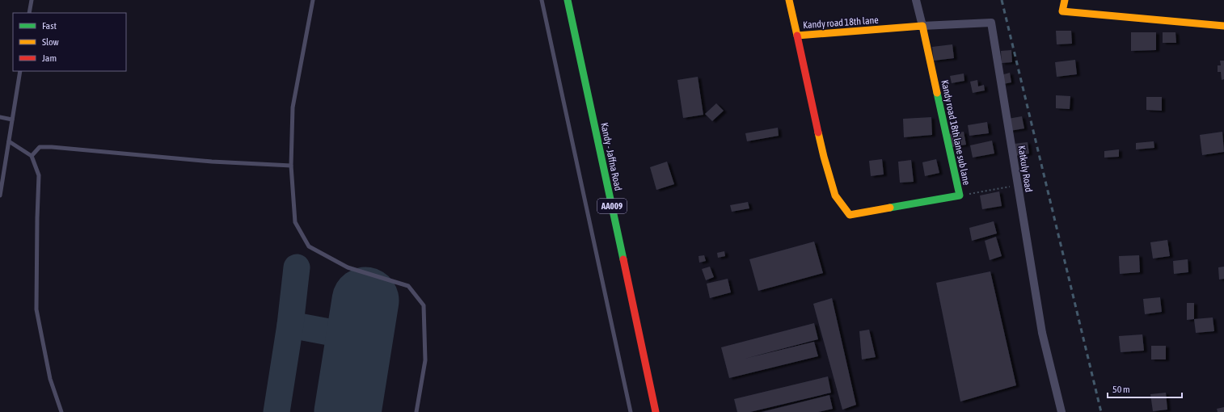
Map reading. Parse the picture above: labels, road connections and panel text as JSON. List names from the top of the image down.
{
  "streets": {
    "main road": [
      "Kandy road 18th lane",
      "Kandy road 18th lane sub lane",
      "Kandy - Jaffna Road",
      "AA009"
    ],
    "street": ["Katkuly Road"]
  },
  "crossings": [
    ["Kandy road 18th lane", "Kandy road 18th lane sub lane"],
    ["Kandy road 18th lane", "Katkuly Road"],
    ["Kandy road 18th lane sub lane", "Katkuly Road"]
  ],
  "legend": ["Fast", "Slow", "Jam"],
  "scale_bar": "50 m"
}
